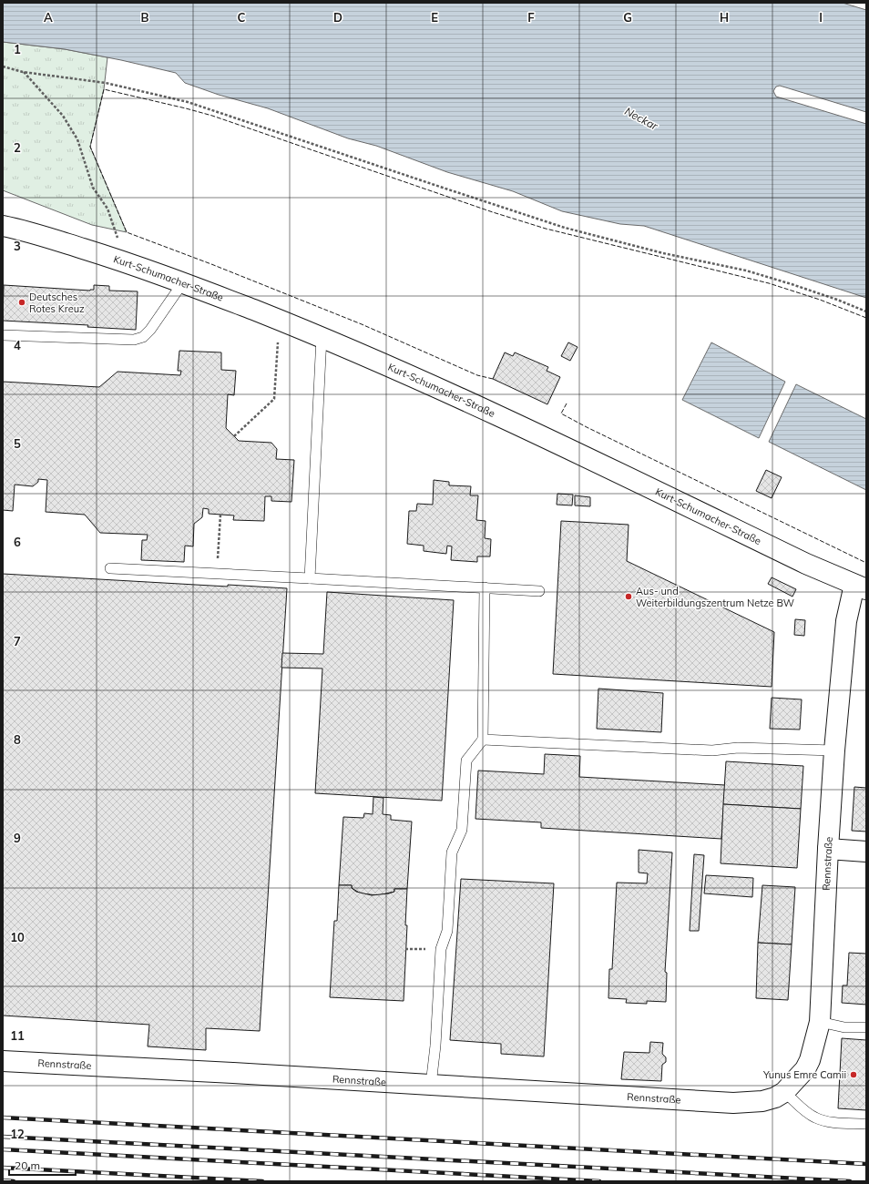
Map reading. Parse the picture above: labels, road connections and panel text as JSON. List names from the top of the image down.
{
  "streets": {
    "street": ["Kurt-Schumacher-Straße", "Rennstraße"]
  },
  "crossings": [
    ["Kurt-Schumacher-Straße", "Rennstraße"]
  ],
  "water": ["Neckar"],
  "places": ["Deutsches Rotes Kreuz", "Aus- und Weiterbildungszentrum Netze BW", "Yunus Emre Camii"],
  "scale_bar": "20 m",
  "grid": {
    "columns": [
      "A",
      "B",
      "C",
      "D",
      "E",
      "F",
      "G",
      "H",
      "I"
    ],
    "rows": [
      "1",
      "2",
      "3",
      "4",
      "5",
      "6",
      "7",
      "8",
      "9",
      "10",
      "11",
      "12"
    ]
  }
}
